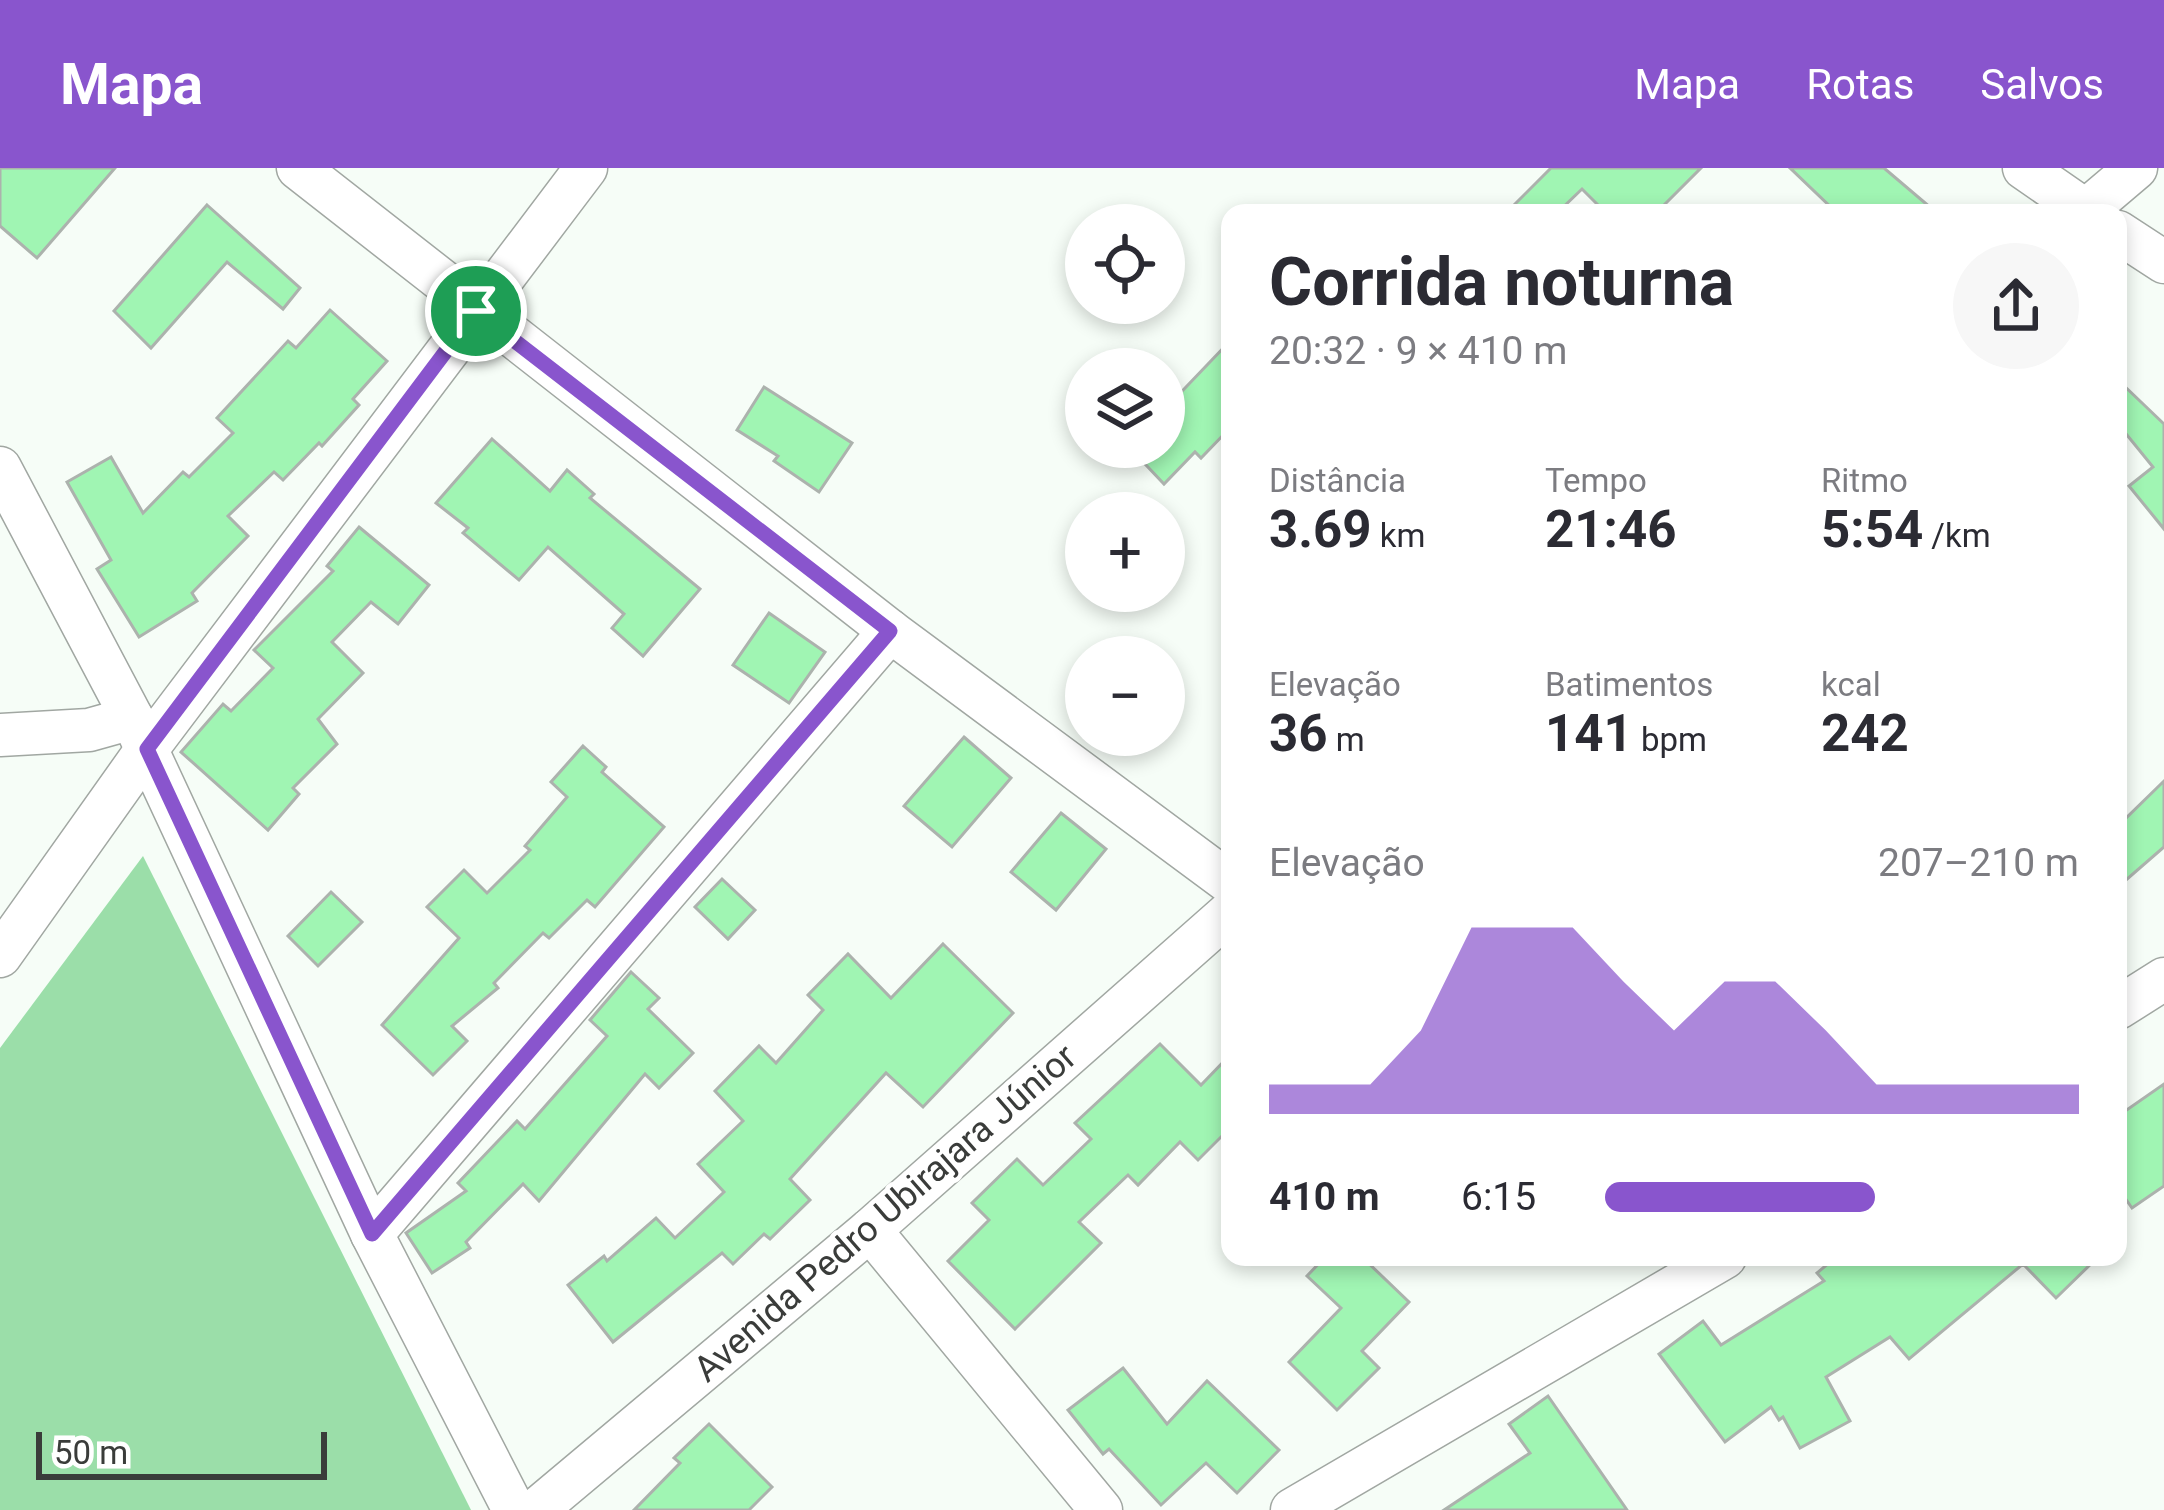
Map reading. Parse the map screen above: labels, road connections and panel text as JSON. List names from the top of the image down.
{
  "streets": {
    "street": ["Avenida Pedro Ubirajara Júnior"]
  },
  "scale_bar": "50 m",
  "page": {
    "header": "Mapa",
    "nav": ["Mapa", "Rotas", "Salvos"],
    "map_buttons": ["+", "−"],
    "heading": ["Corrida noturna", "20:32 · 9 × 410 m"],
    "stats": [
      ["Distância", "3.69 km"],
      ["Tempo", "21:46"],
      ["Ritmo", "5:54 /km"],
      ["Elevação", "36 m"],
      ["Batimentos", "141 bpm"],
      ["kcal", "242"]
    ],
    "chart": ["Elevação", "207–210 m"],
    "list": [
      {
        "name": "410 m",
        "note": "6:15"
      }
    ],
    "scale": "50 m"
  }
}
